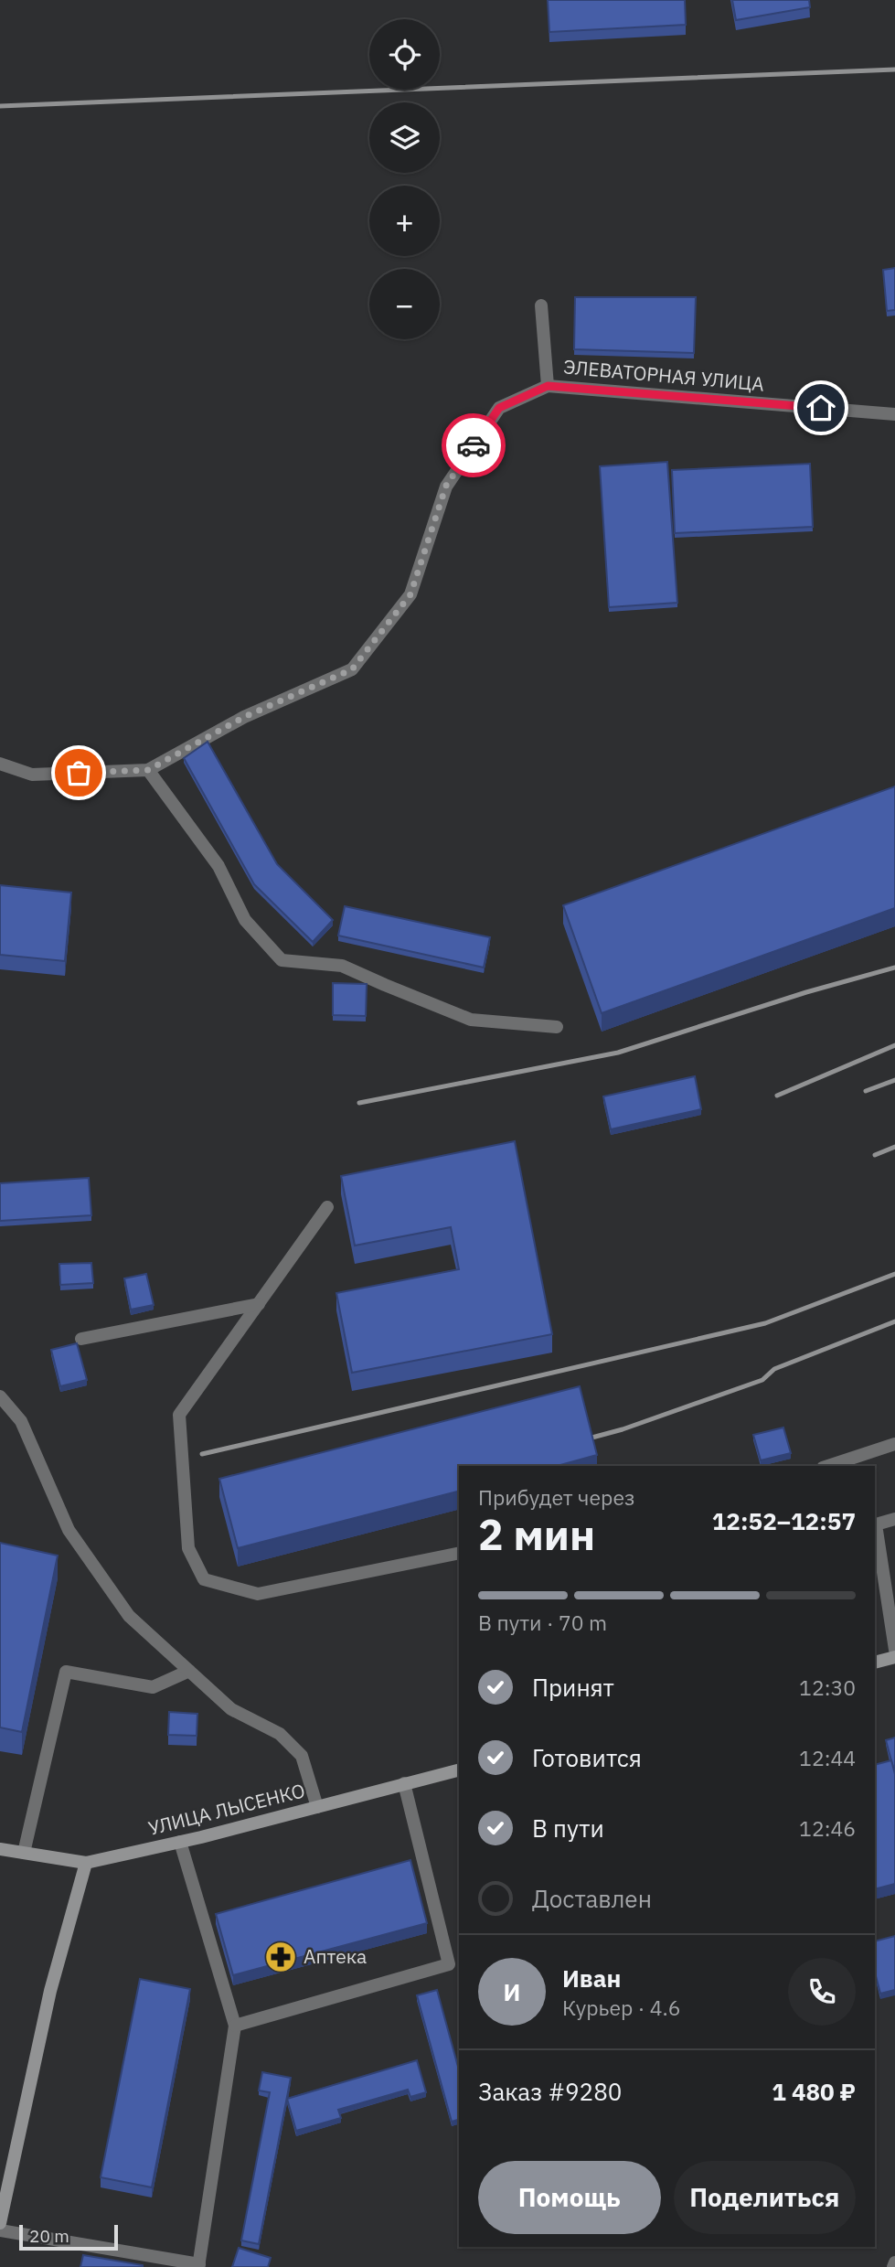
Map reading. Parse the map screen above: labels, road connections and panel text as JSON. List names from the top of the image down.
{
  "streets": {
    "main road": ["УЛИЦА ЛЫСЕНКО"],
    "street": ["ЭЛЕВАТОРНАЯ УЛИЦА"]
  },
  "places": {
    "pharmacy": ["Аптека"]
  },
  "scale_bar": "20 m",
  "page": {
    "map_buttons": ["+", "−"],
    "heading": ["2 мин", "Прибудет через", "12:52–12:57"],
    "panel": [
      "Иван",
      "Курьер · 4.6",
      "Заказ #9280",
      "1 480 ₽"
    ],
    "bar": "В пути · 70 m",
    "list": [
      ["Принят", "12:30"],
      ["Готовится", "12:44"],
      ["В пути", "12:46"],
      "Доставлен"
    ],
    "round": "И",
    "buttons": ["Помощь", "Поделиться"],
    "scale": "20 m"
  }
}
